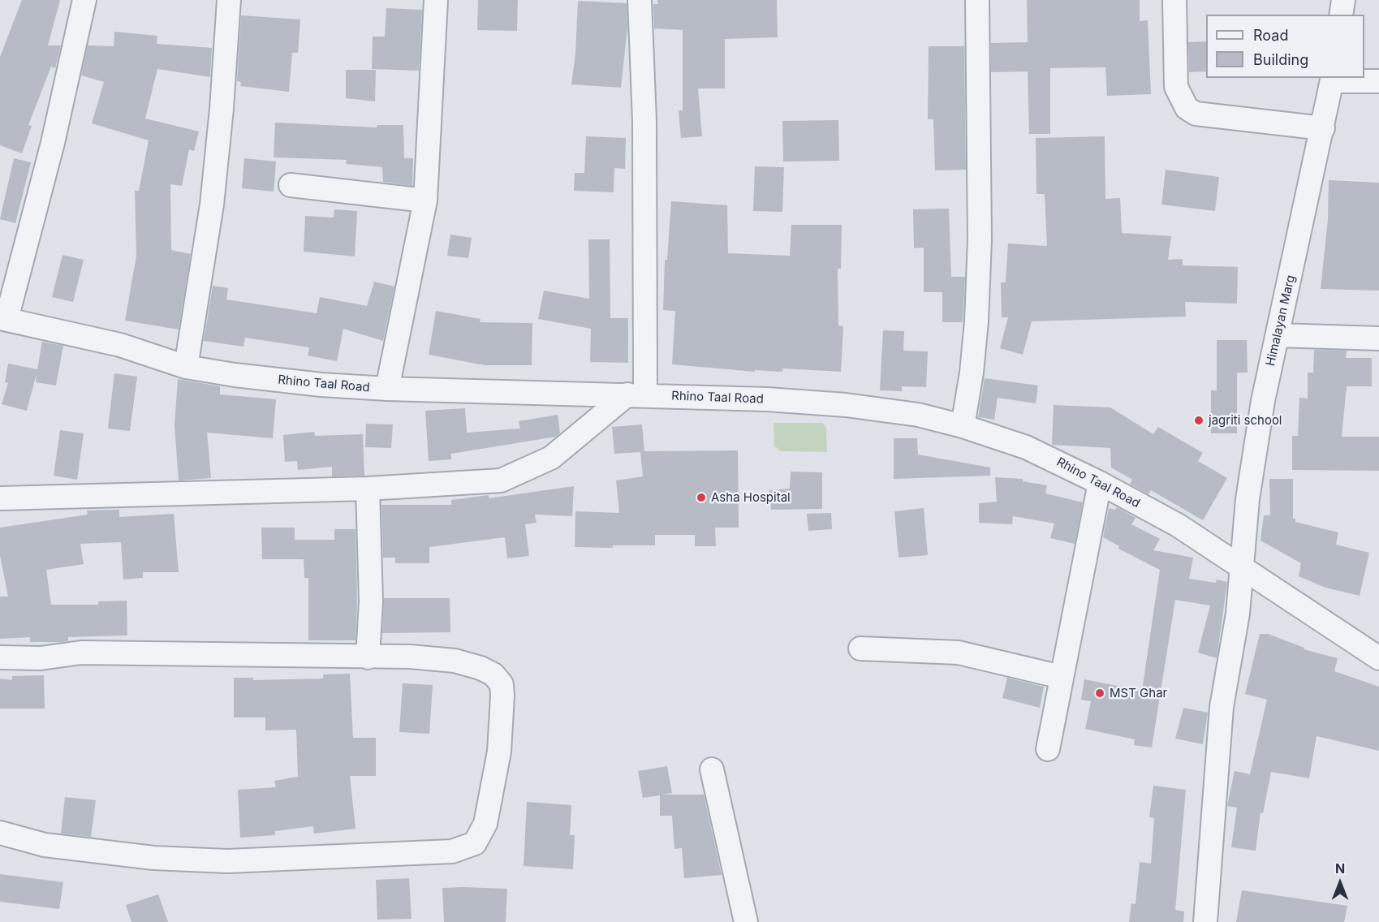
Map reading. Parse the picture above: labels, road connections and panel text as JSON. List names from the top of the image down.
{
  "streets": {
    "street": ["Himalayan Marg", "Rhino Taal Road"]
  },
  "crossings": [
    ["Himalayan Marg", "Rhino Taal Road"]
  ],
  "places": ["jagriti school", "Asha Hospital", "MST Ghar"],
  "legend": ["Road", "Building"],
  "north": "top"
}
